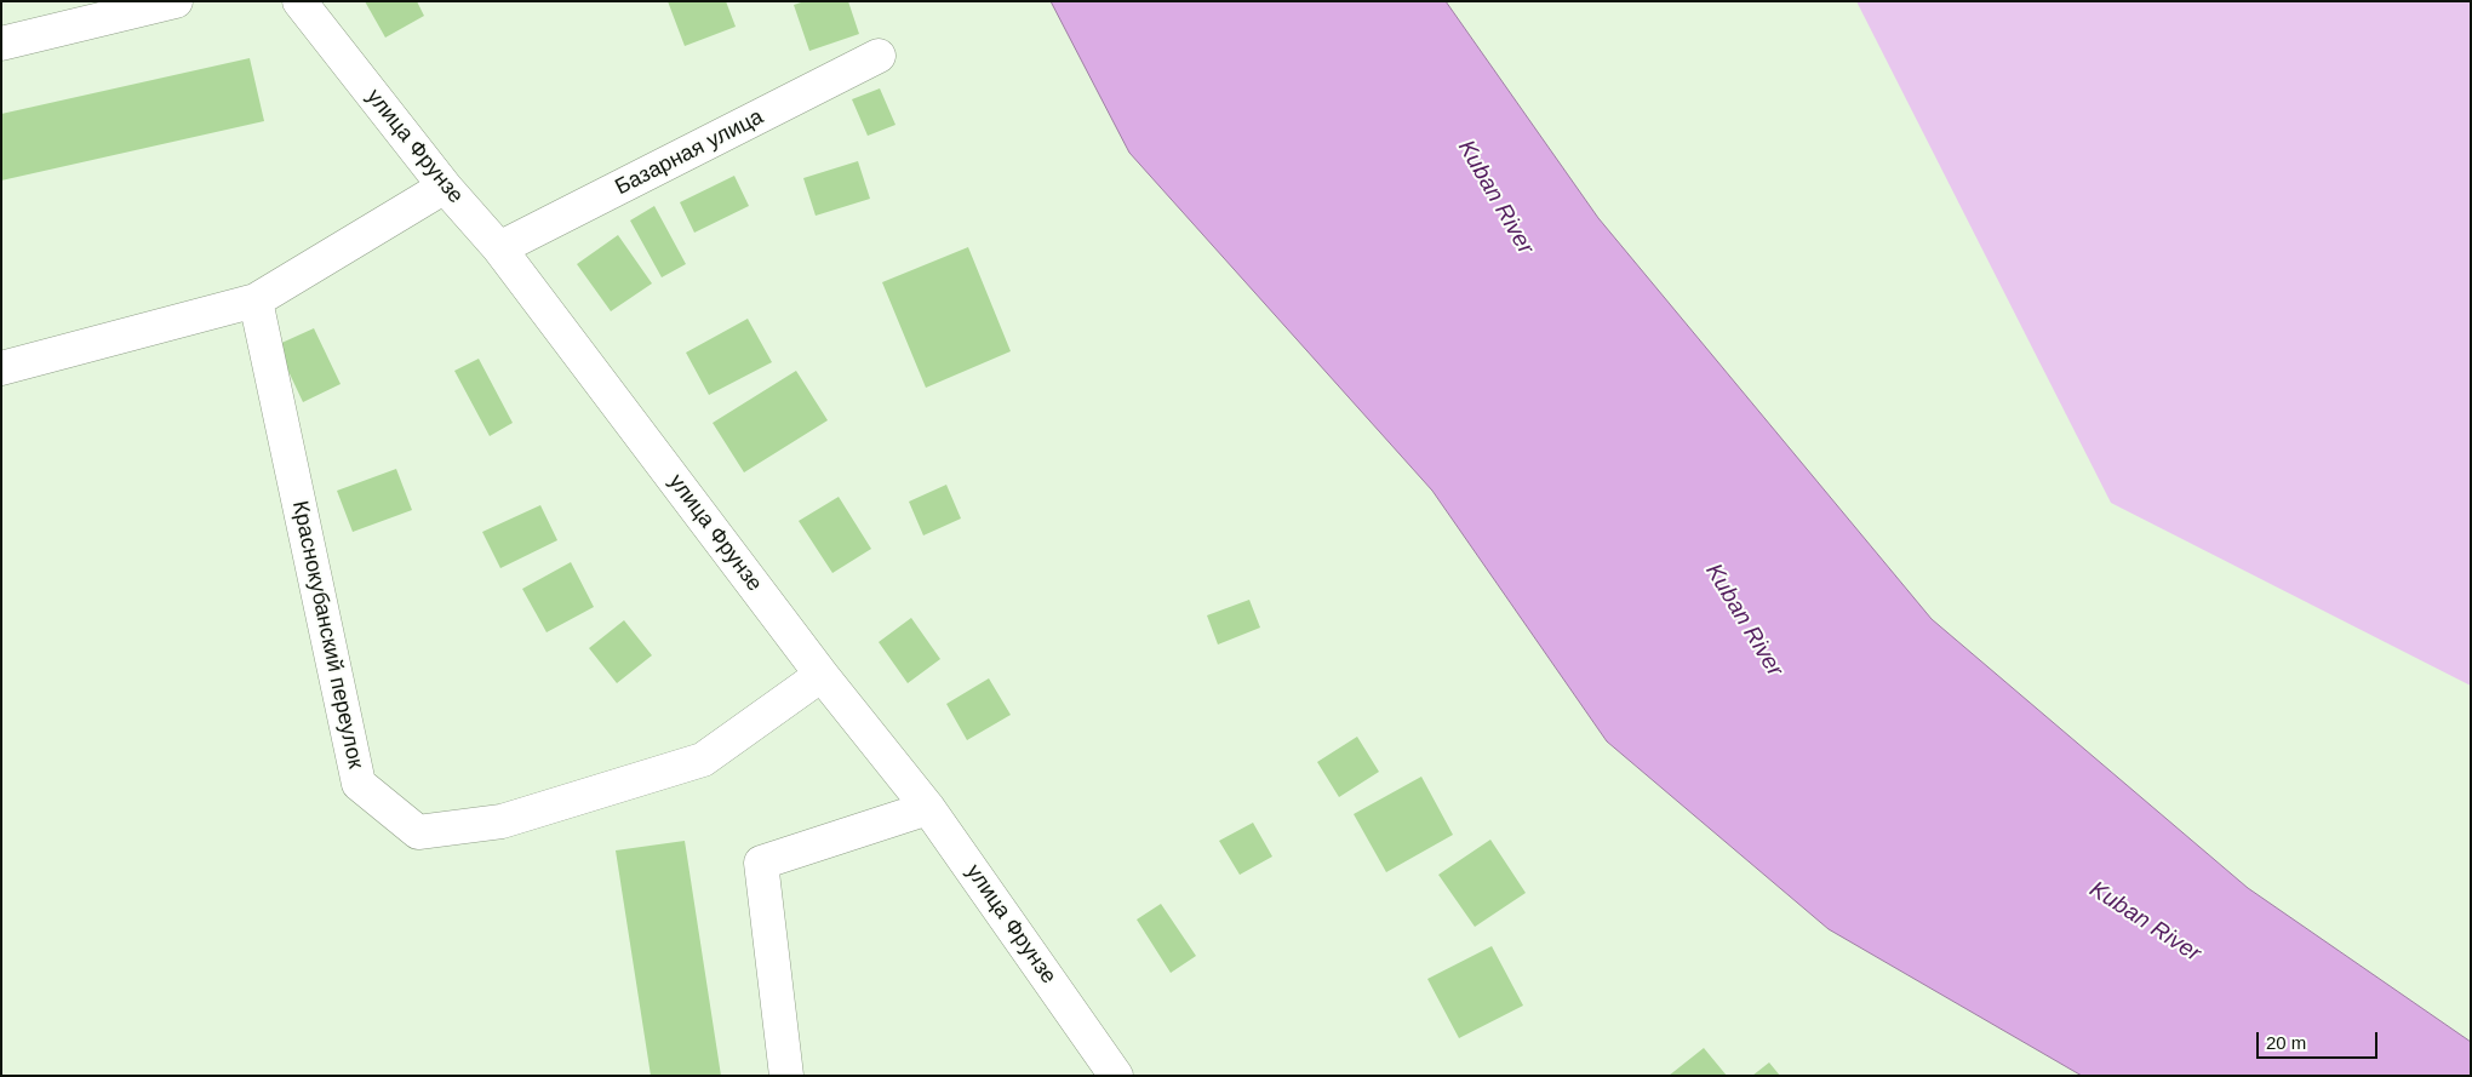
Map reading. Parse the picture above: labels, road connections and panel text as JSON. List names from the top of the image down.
{
  "streets": {
    "street": ["улица Фрунзе", "Базарная улица", "Краснокубанский переулок"]
  },
  "crossings": [
    ["улица Фрунзе", "Базарная улица"],
    ["улица Фрунзе", "Краснокубанский переулок"]
  ],
  "water": ["Kuban River"],
  "scale_bar": "20 m"
}
